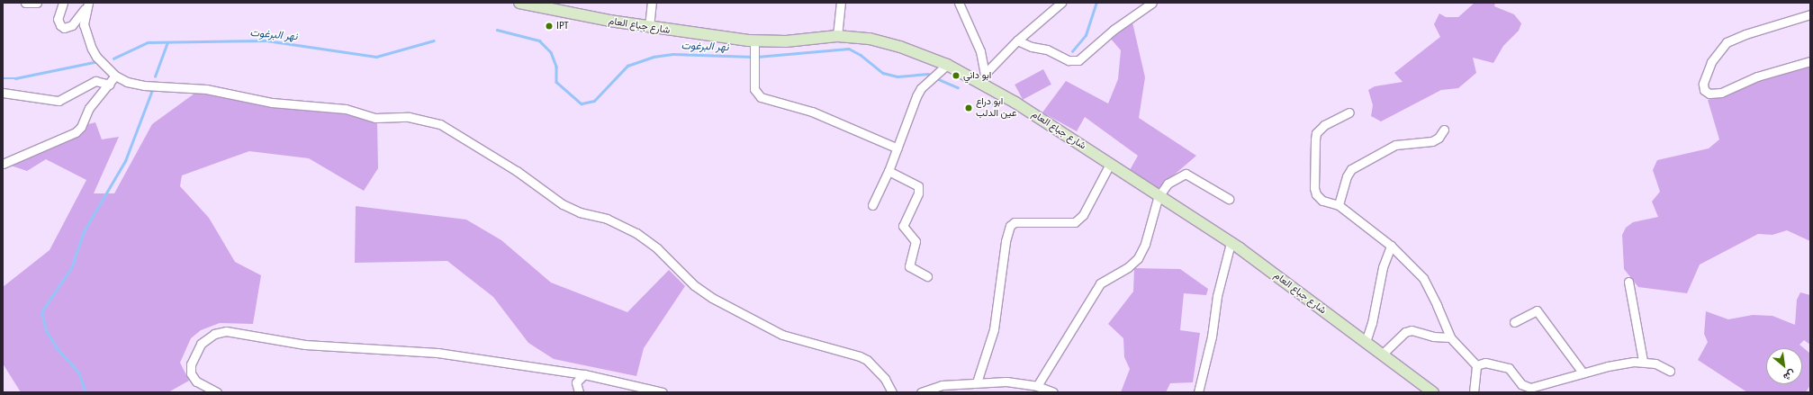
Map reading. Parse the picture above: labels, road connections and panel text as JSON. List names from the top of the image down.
{
  "streets": {
    "main road": ["شارع جباع العام"]
  },
  "water": ["نهر البرغوت"],
  "places": ["IPT", "ابو داني", "ابو دراع عين الدلب"],
  "north": "bottom right"
}
